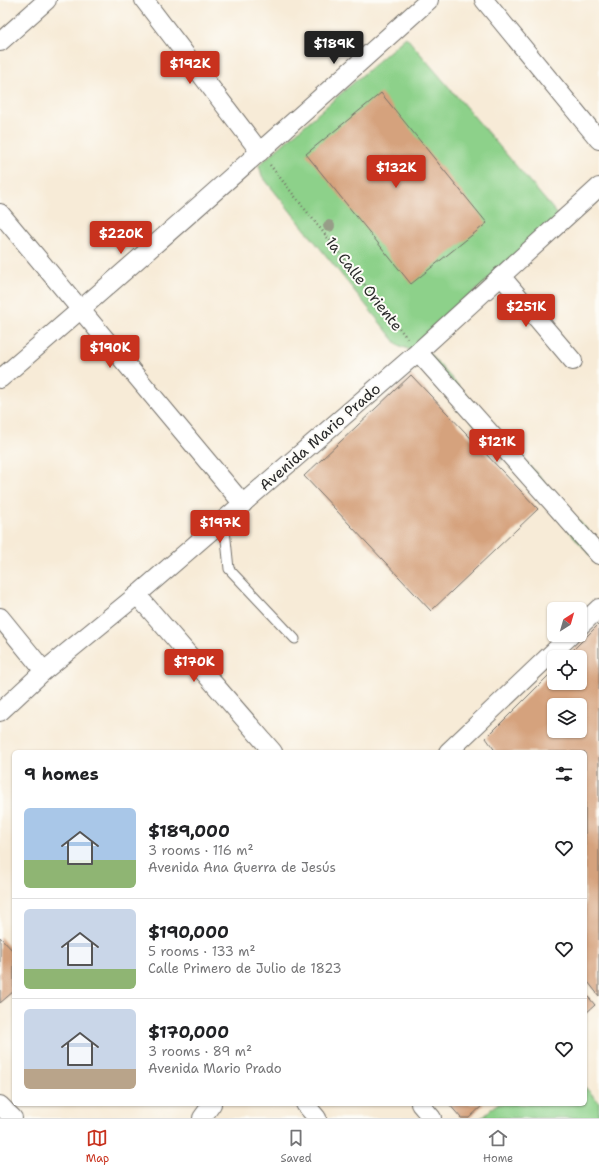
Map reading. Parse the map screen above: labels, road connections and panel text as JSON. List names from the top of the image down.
{
  "streets": {
    "street": ["Avenida Mario Prado"],
    "path": ["1a Calle Oriente"]
  },
  "crossings": [
    ["1a Calle Oriente", "Avenida Mario Prado"]
  ],
  "north": "top right",
  "page": {
    "price": [
      "$189K",
      "$192K",
      "$132K",
      "$220K",
      "$251K",
      "$190K",
      "$121K",
      "$197K",
      "$170K"
    ],
    "heading": "9 homes",
    "list": [
      {
        "name": "$189,000",
        "note": "3 rooms · 116 m² · Avenida Ana Guerra de Jesús"
      },
      {
        "name": "$190,000",
        "note": "5 rooms · 133 m² · Calle Primero de Julio de 1823"
      },
      {
        "name": "$170,000",
        "note": "3 rooms · 89 m² · Avenida Mario Prado"
      }
    ],
    "tabs": ["Map", "Saved", "Home"]
  }
}
